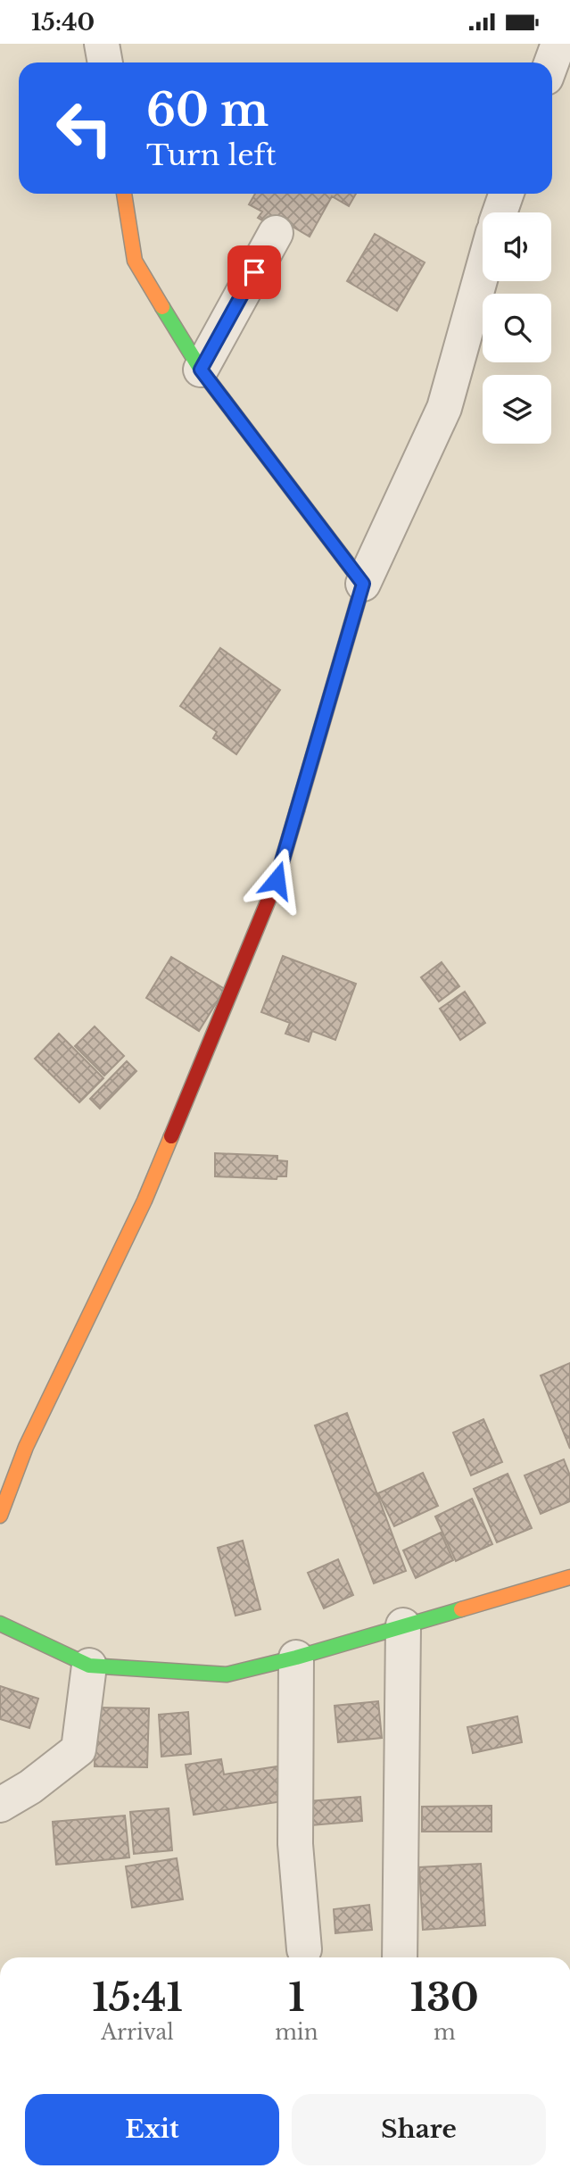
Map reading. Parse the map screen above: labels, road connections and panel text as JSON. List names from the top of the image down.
{
  "page": {
    "status": "15:40",
    "turn": ["60 m", "Turn left"],
    "eta": [
      "15:41",
      "Arrival",
      "1",
      "min",
      "130",
      "m"
    ],
    "buttons": ["Exit", "Share"]
  }
}
